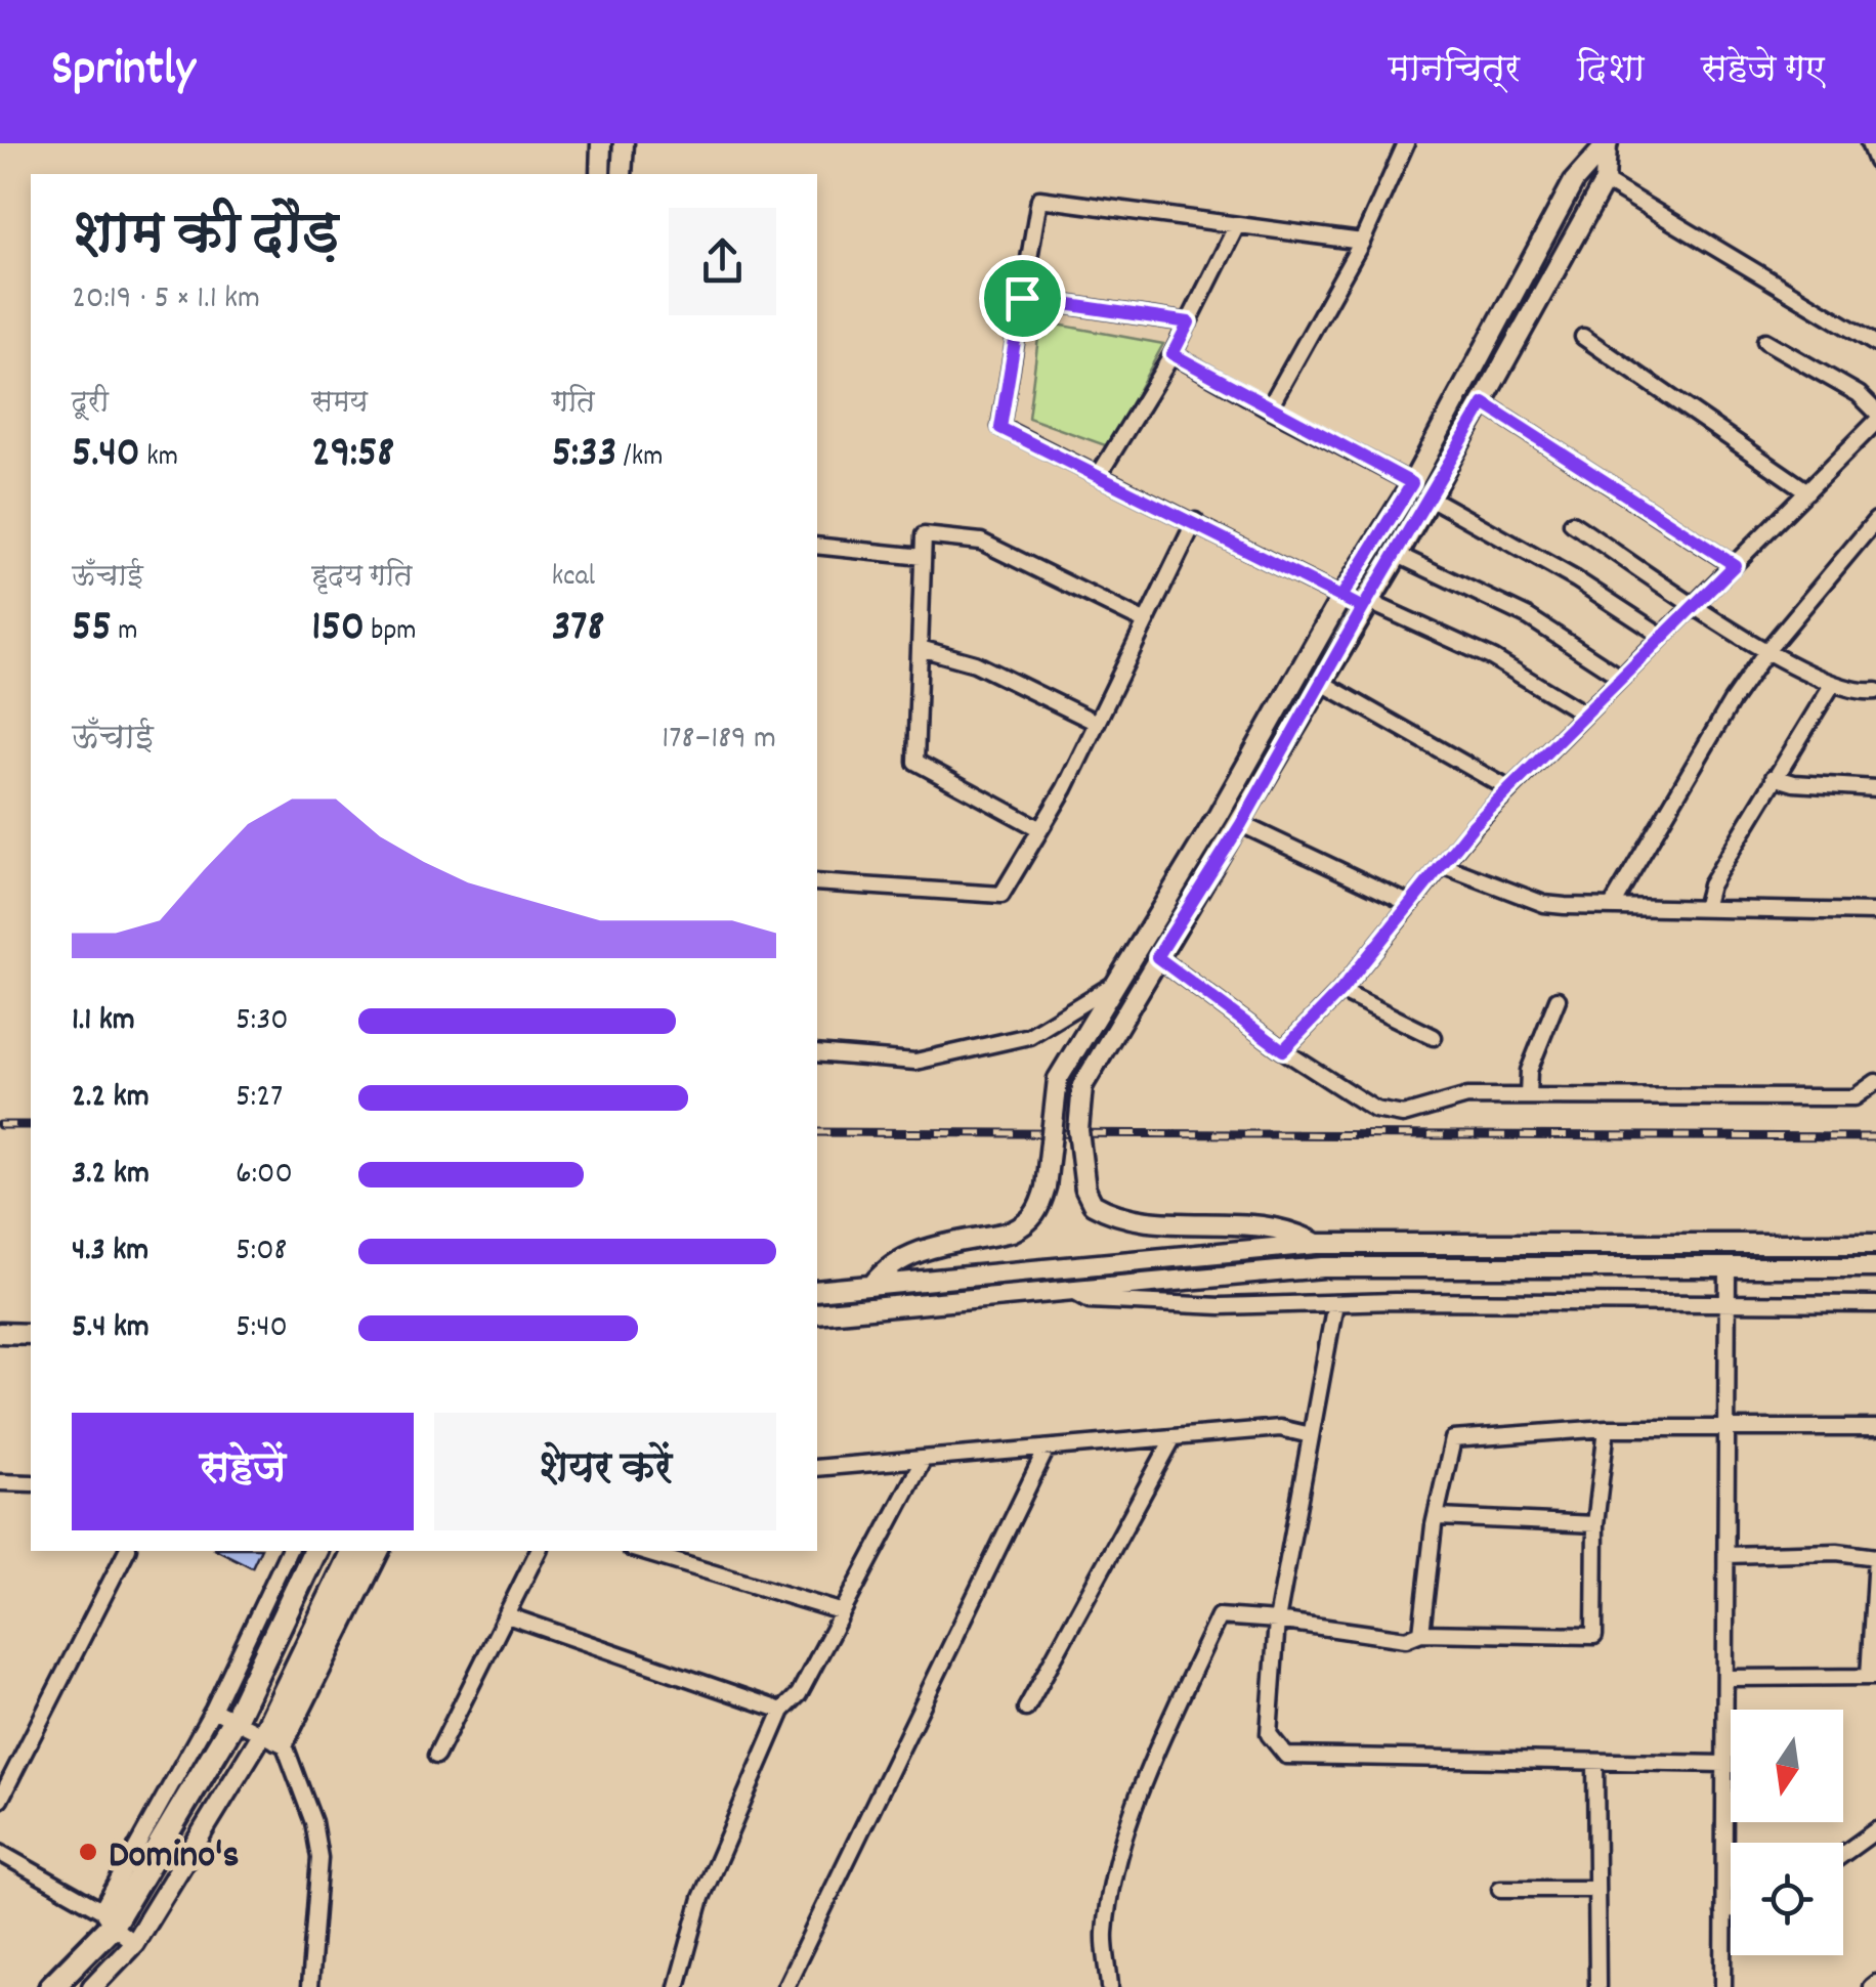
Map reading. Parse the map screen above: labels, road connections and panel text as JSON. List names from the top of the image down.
{
  "places": ["Domino's"],
  "north": "bottom",
  "page": {
    "header": "Sprintly",
    "nav": ["मानचित्र", "दिशा", "सहेजे गए"],
    "heading": ["शाम की दौड़", "20:19 · 5 × 1.1 km"],
    "stats": [
      ["दूरी", "5.40 km"],
      ["समय", "29:58"],
      ["गति", "5:33 /km"],
      ["ऊँचाई", "55 m"],
      ["हृदय गति", "150 bpm"],
      ["kcal", "378"]
    ],
    "chart": ["ऊँचाई", "178–189 m"],
    "list": [
      {
        "name": "1.1 km",
        "note": "5:30"
      },
      {
        "name": "2.2 km",
        "note": "5:27"
      },
      {
        "name": "3.2 km",
        "note": "6:00"
      },
      {
        "name": "4.3 km",
        "note": "5:08"
      },
      {
        "name": "5.4 km",
        "note": "5:40"
      }
    ],
    "buttons": ["सहेजें", "शेयर करें"]
  }
}
